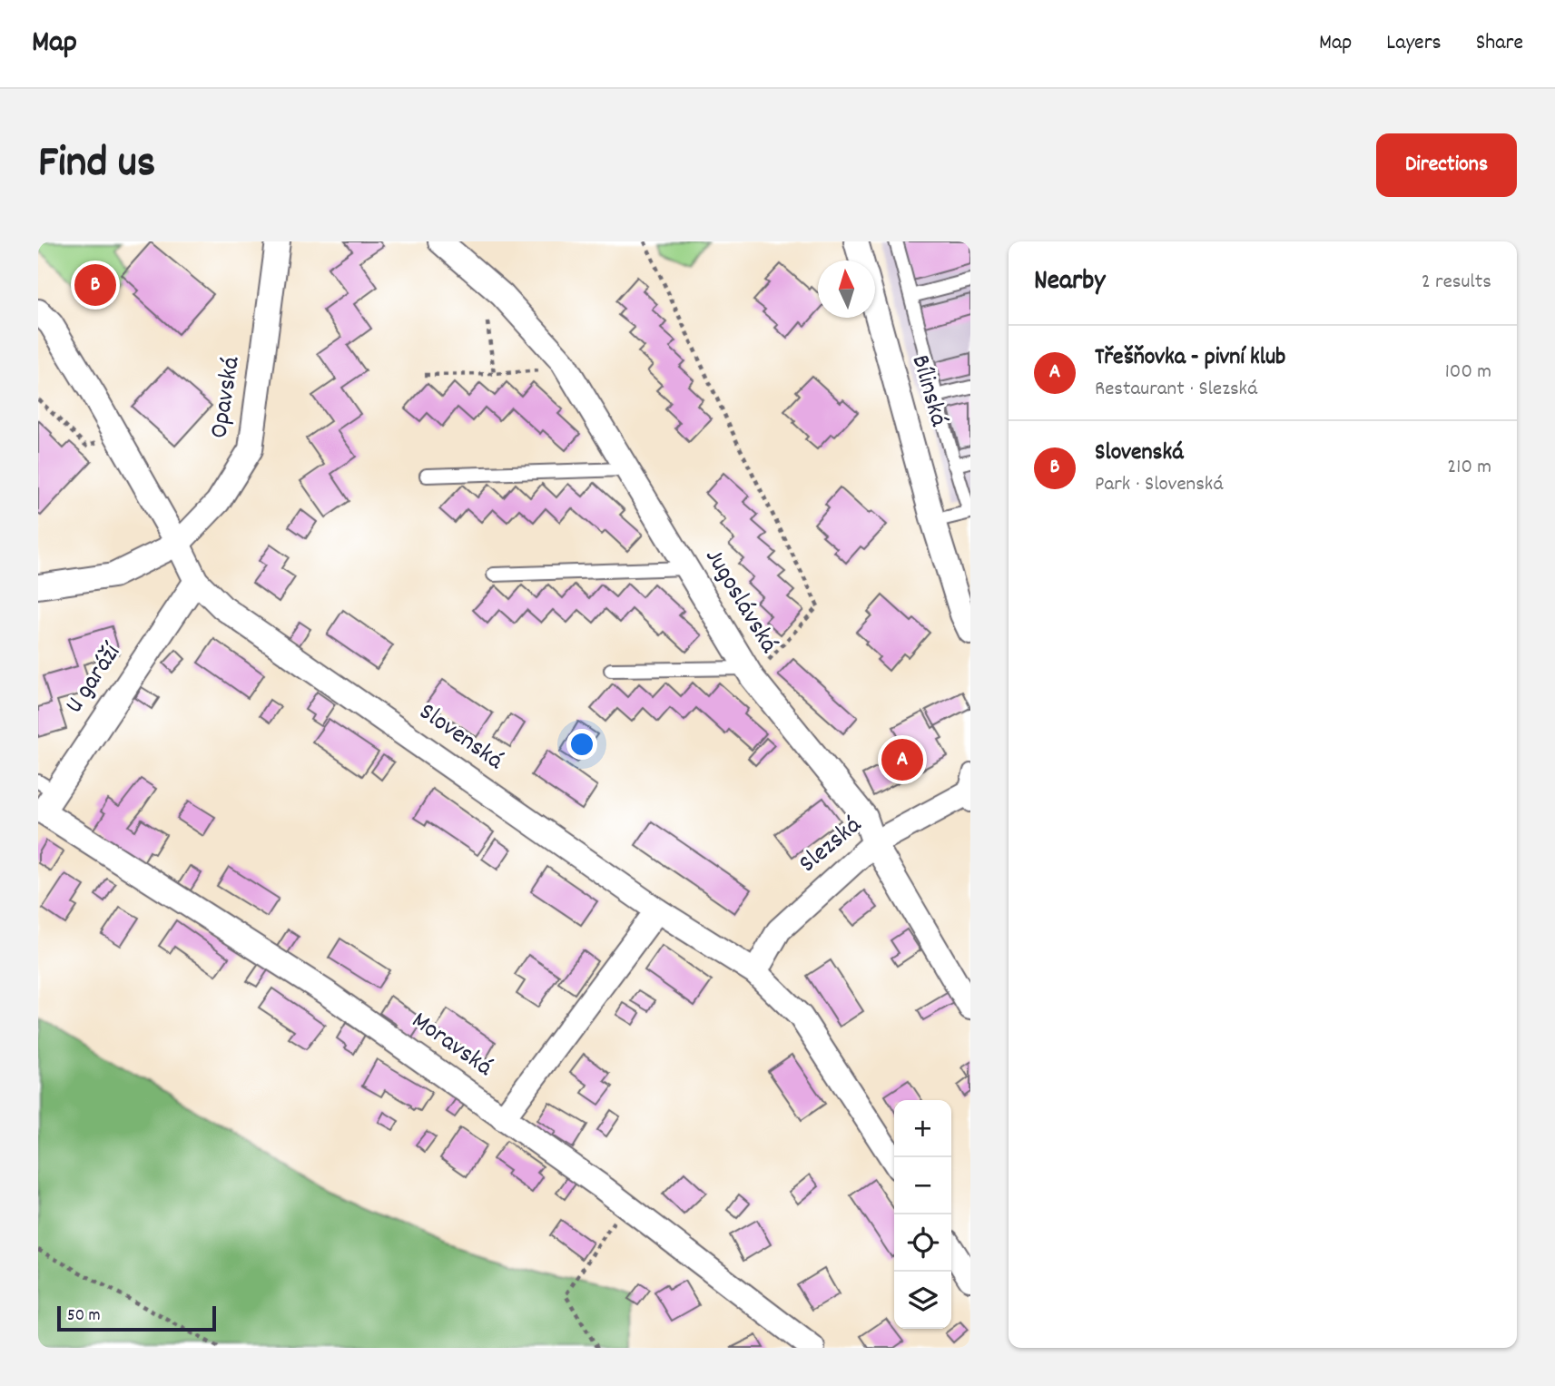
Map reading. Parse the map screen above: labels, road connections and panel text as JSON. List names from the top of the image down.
{
  "streets": {
    "street": [
      "Bílinská",
      "Opavská",
      "Jugoslávská",
      "U garáží",
      "Slovenská",
      "Slezská",
      "Moravská"
    ]
  },
  "crossings": [
    ["Opavská", "Slovenská"],
    ["Jugoslávská", "Slezská"],
    ["U garáží", "Slovenská"],
    ["U garáží", "Moravská"],
    ["Slovenská", "Slezská"]
  ],
  "scale_bar": "50 m",
  "north": "top",
  "page": {
    "header": "Map",
    "nav": ["Map", "Layers", "Share"],
    "title": "Find us",
    "buttons": "Directions",
    "heading": ["Nearby", "2 results"],
    "pins": ["B", "A"],
    "list": [
      {
        "mark": "A",
        "name": "Třešňovka - pivní klub",
        "note": "Restaurant · Slezská",
        "value": "100 m"
      },
      {
        "mark": "B",
        "name": "Slovenská",
        "note": "Park · Slovenská",
        "value": "210 m"
      }
    ],
    "map_buttons": ["+", "−"],
    "scale": "50 m"
  }
}
